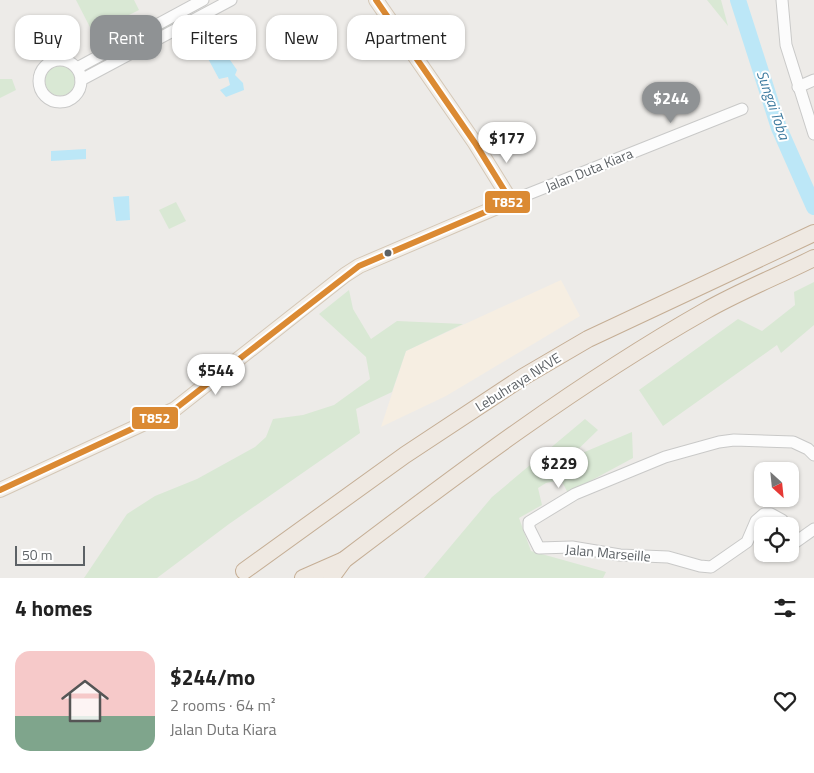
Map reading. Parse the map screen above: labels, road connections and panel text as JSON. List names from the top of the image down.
{
  "streets": {
    "highway": ["Lebuhraya NKVE"],
    "main road": ["Jalan Duta Kiara"],
    "street": ["Jalan Marseille"]
  },
  "water": ["Sungai Toba"],
  "lines": ["transit line T852"],
  "scale_bar": "50 m",
  "north": "bottom right",
  "page": {
    "chip": [
      "Buy",
      "Rent",
      "Filters",
      "New",
      "Apartment"
    ],
    "price": [
      "$244",
      "$177",
      "$544",
      "$229"
    ],
    "scale": "50 m",
    "heading": "4 homes",
    "list": [
      {
        "name": "$244/mo",
        "note": "2 rooms · 64 m² · Jalan Duta Kiara"
      }
    ]
  }
}
